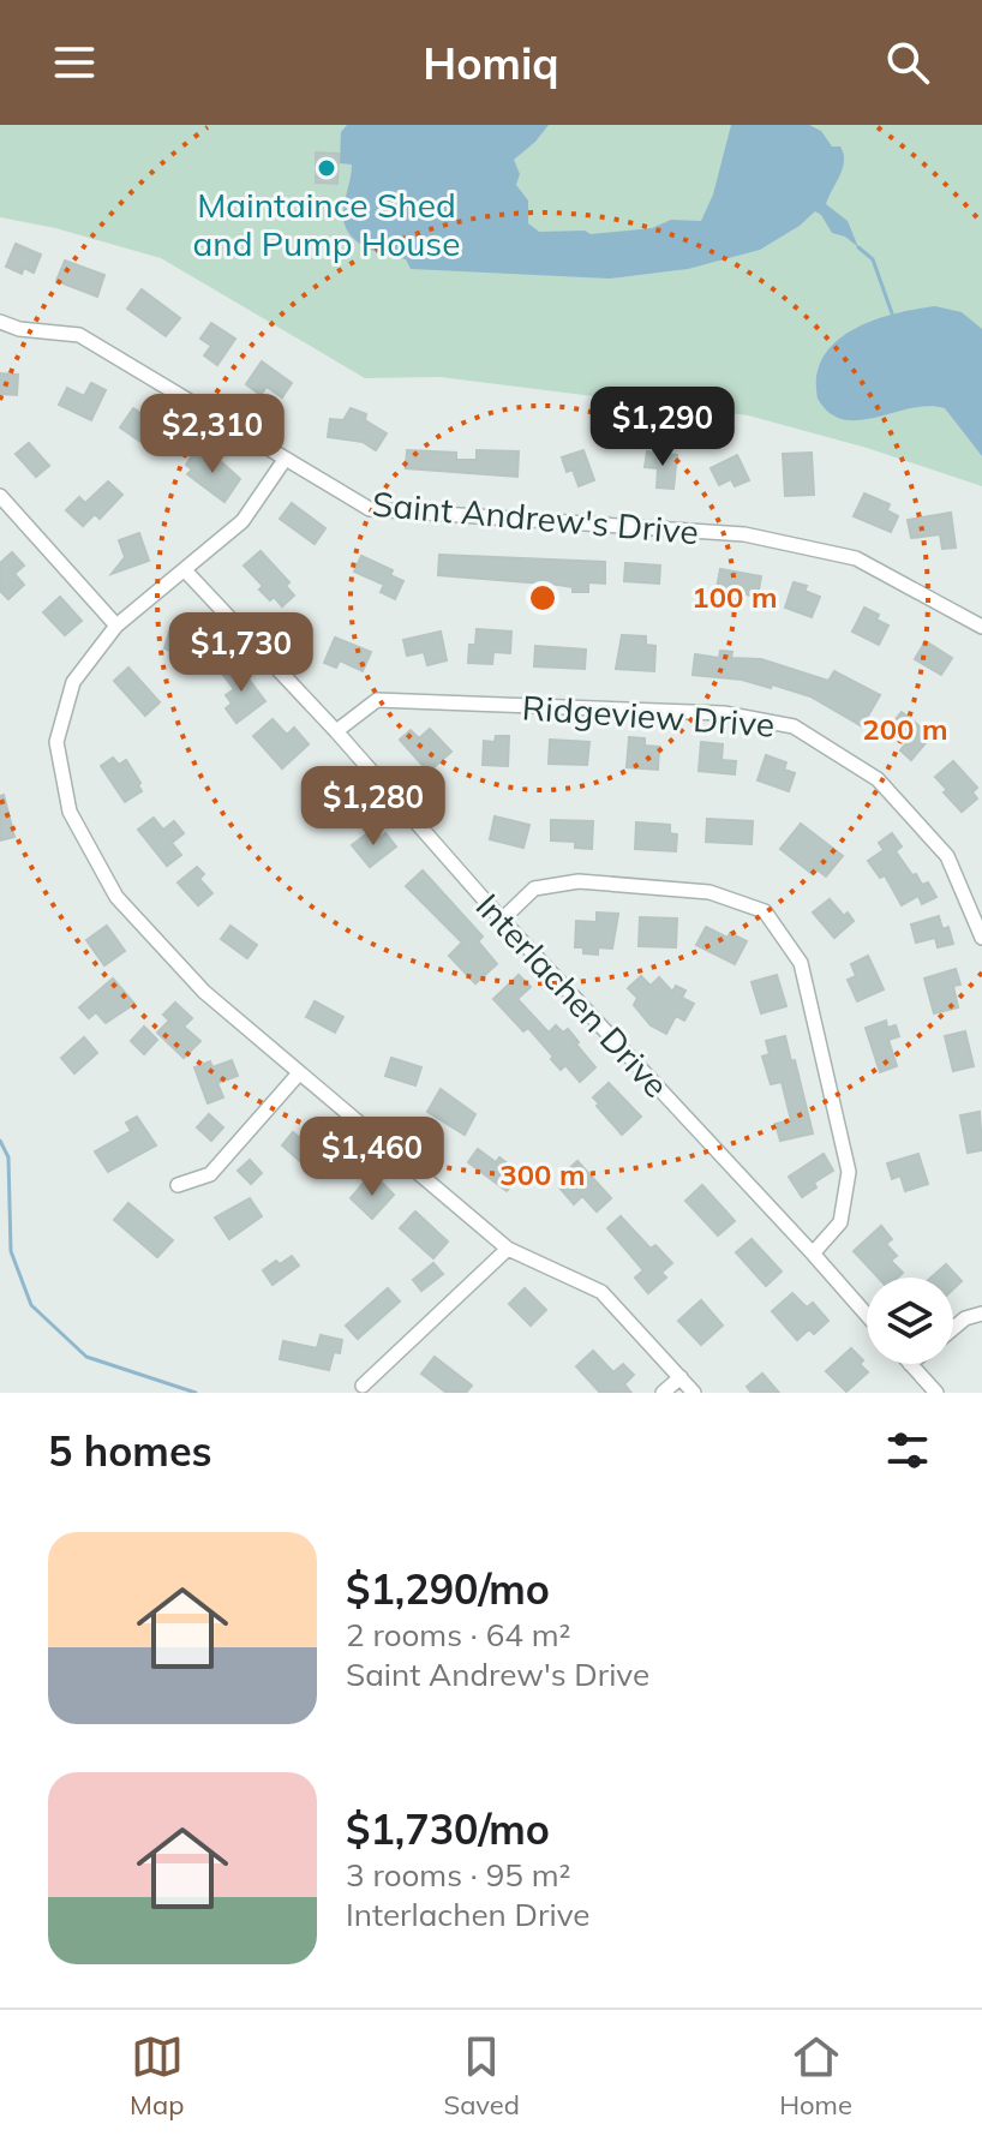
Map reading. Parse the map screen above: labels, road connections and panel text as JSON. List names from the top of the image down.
{
  "streets": {
    "street": ["Saint Andrew's Drive", "Ridgeview Drive", "Interlachen Drive"]
  },
  "crossings": [
    ["Ridgeview Drive", "Interlachen Drive"]
  ],
  "places": ["Maintaince Shed and Pump House"],
  "page": {
    "header": "Homiq",
    "price": [
      "$1,290",
      "$2,310",
      "$1,730",
      "$1,280",
      "$1,460"
    ],
    "heading": "5 homes",
    "list": [
      {
        "name": "$1,290/mo",
        "note": "2 rooms · 64 m² · Saint Andrew's Drive"
      },
      {
        "name": "$1,730/mo",
        "note": "3 rooms · 95 m² · Interlachen Drive"
      }
    ],
    "tabs": ["Map", "Saved", "Home"]
  },
  "rings": ["100 m", "200 m", "300 m"]
}
